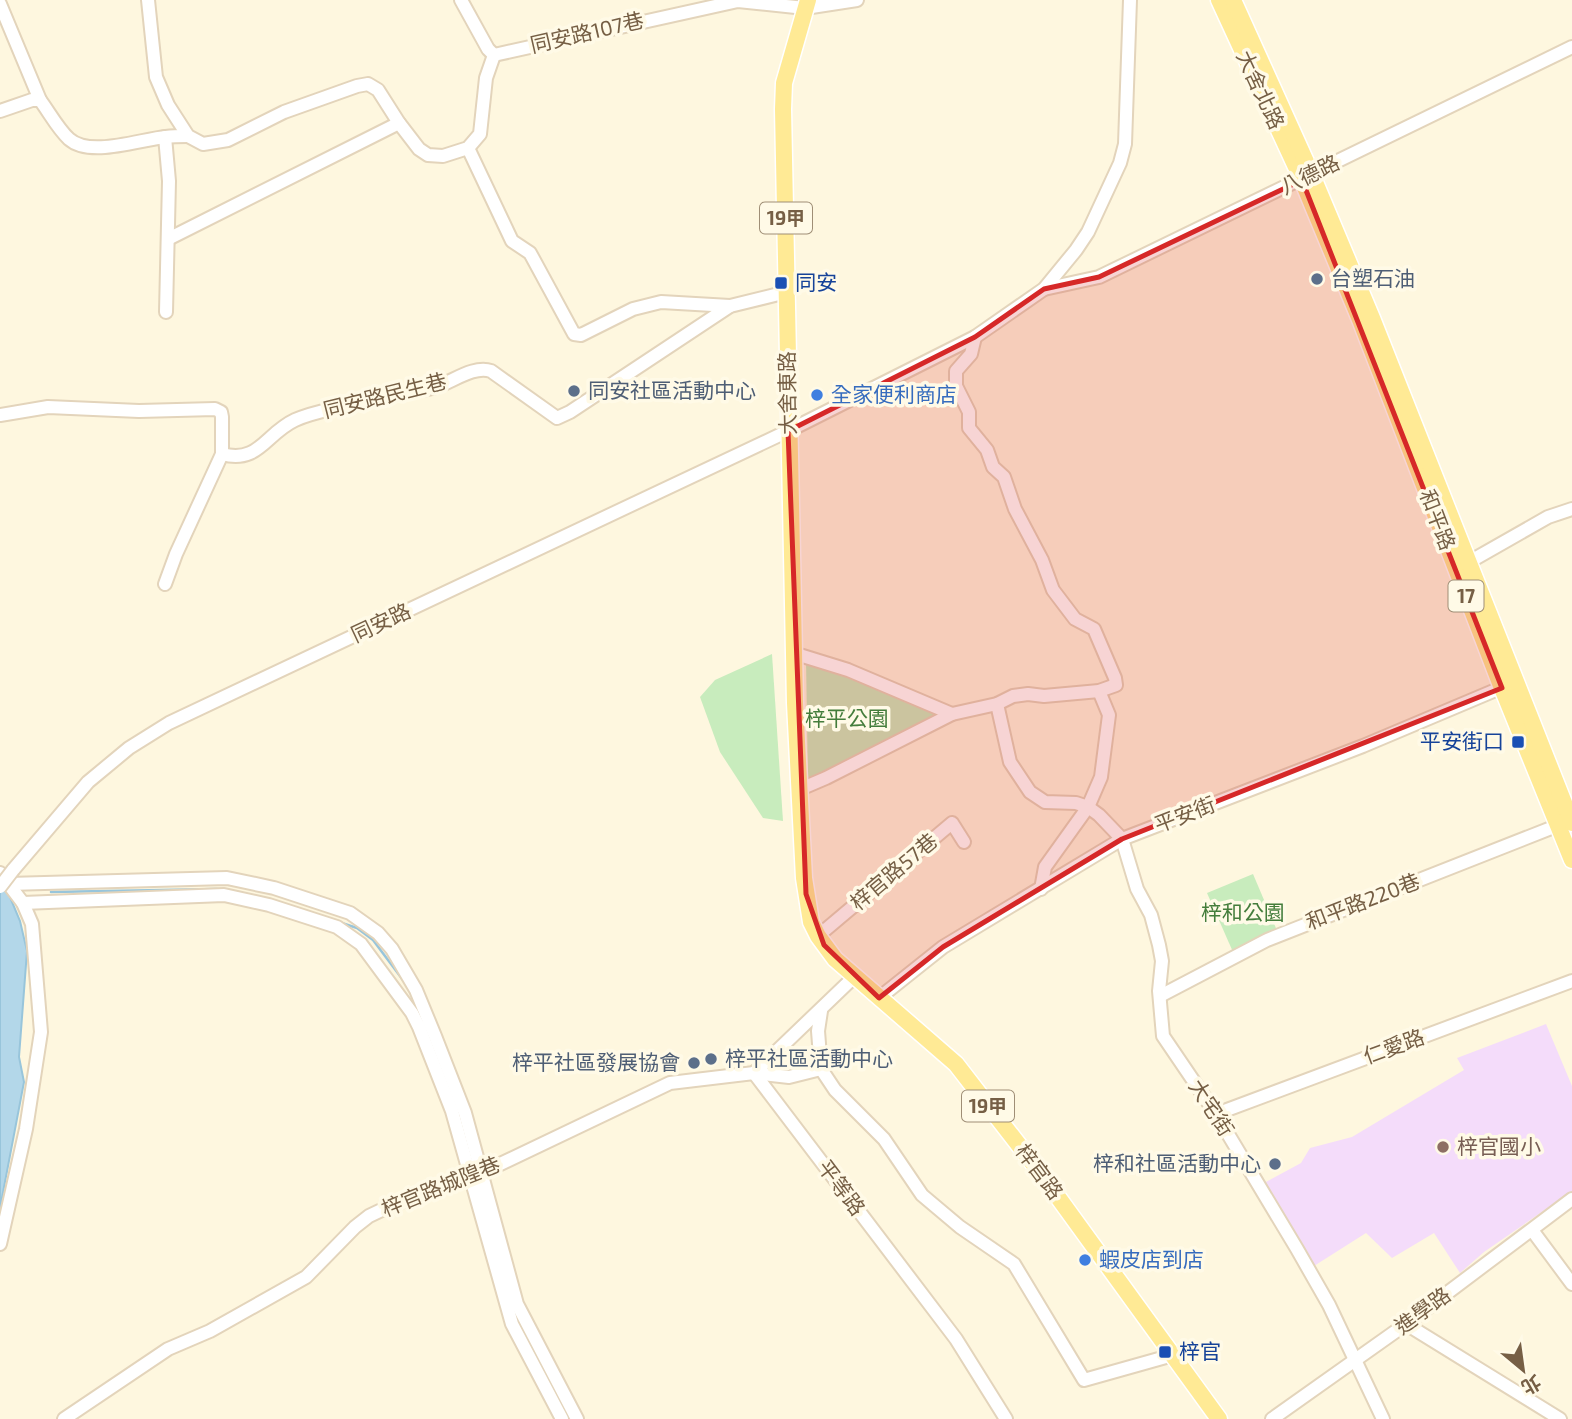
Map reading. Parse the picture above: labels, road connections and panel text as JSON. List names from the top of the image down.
{
  "streets": {
    "main road": [
      "大舍北路",
      "19甲",
      "大舍東路",
      "和平路",
      "17",
      "梓官路"
    ],
    "street": [
      "同安路107巷",
      "八德路",
      "同安路民生巷",
      "同安路",
      "平安街",
      "梓官路57巷",
      "和平路220巷",
      "仁愛路",
      "大宅街",
      "梓官路城隍巷",
      "平等路",
      "進學路"
    ]
  },
  "crossings": [
    ["同安路107巷", "大舍東路"],
    ["大舍北路", "八德路"],
    ["大舍北路", "和平路"],
    ["八德路", "和平路"],
    ["八德路", "同安路"],
    ["大舍東路", "同安路"],
    ["大舍東路", "梓官路"],
    ["和平路", "平安街"],
    ["和平路", "和平路220巷"],
    ["平安街", "大宅街"],
    ["平安街", "梓官路"],
    ["梓官路57巷", "梓官路"],
    ["和平路220巷", "大宅街"],
    ["仁愛路", "大宅街"],
    ["大宅街", "進學路"],
    ["梓官路城隍巷", "平等路"]
  ],
  "parks": ["梓平公園", "梓和公園"],
  "places": {
    "other": [
      "台塑石油",
      "同安社區活動中心",
      "全家便利商店",
      "梓平社區活動中心",
      "梓平社區發展協會",
      "梓官國小",
      "梓和社區活動中心",
      "蝦皮店到店"
    ],
    "transit": ["同安", "平安街口", "梓官"]
  },
  "north": "bottom right"
}
